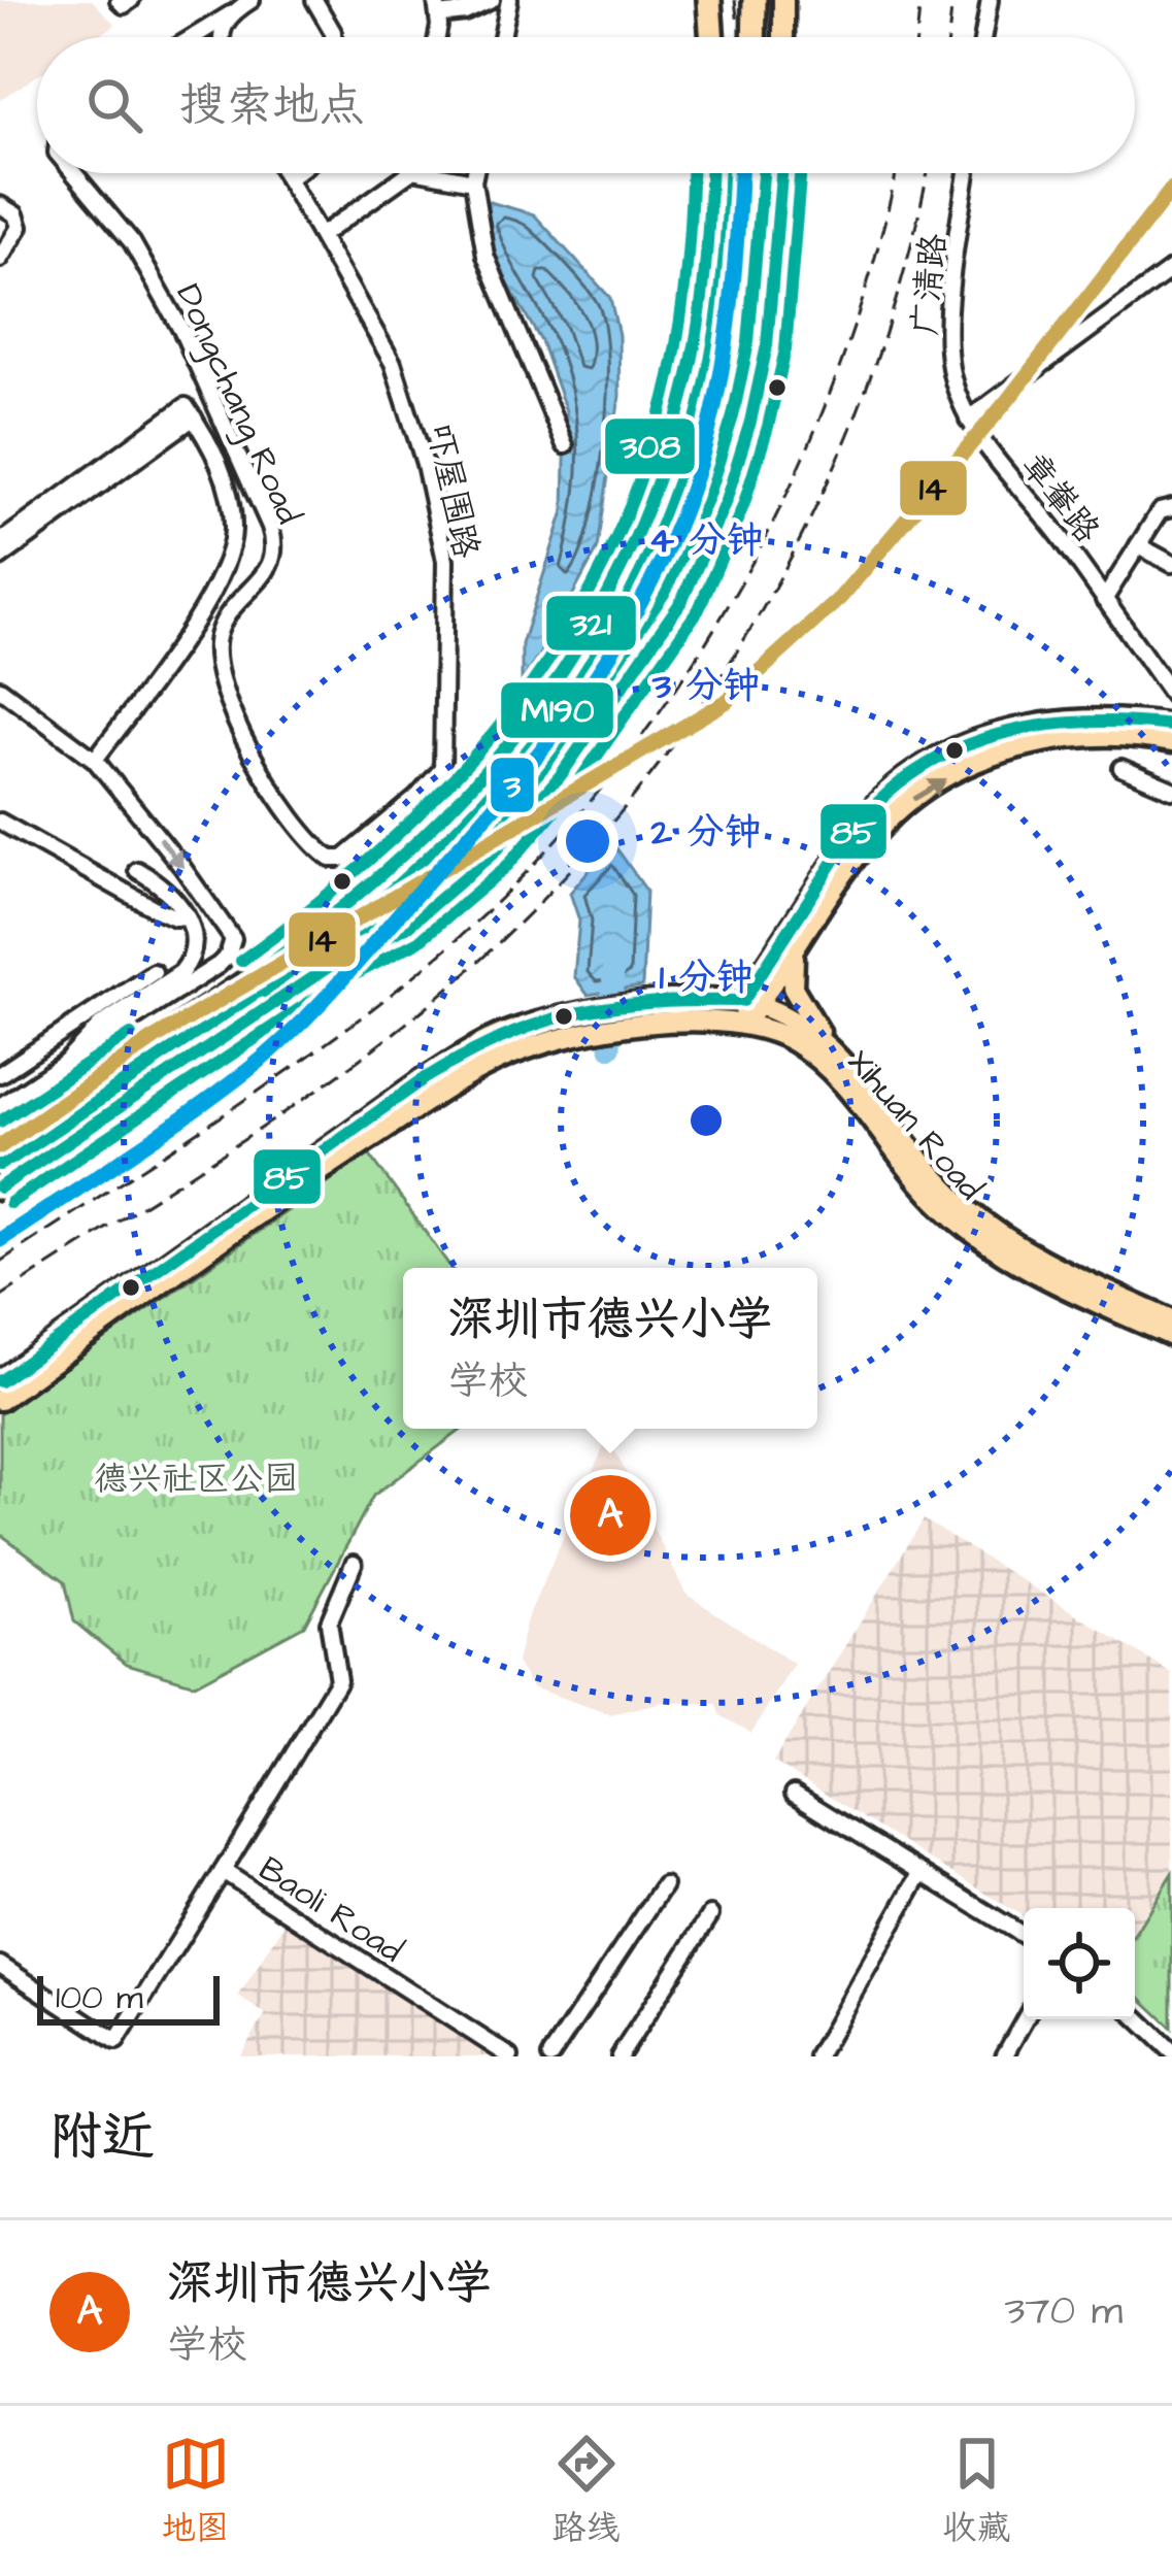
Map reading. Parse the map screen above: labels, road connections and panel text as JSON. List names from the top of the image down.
{
  "streets": {
    "main road": ["Xihuan Road"],
    "street": [
      "广清路",
      "Dongchang Road",
      "吓屋围路",
      "章輋路",
      "Baoli Road"
    ]
  },
  "crossings": [
    ["广清路", "章輋路"],
    ["Dongchang Road", "吓屋围路"]
  ],
  "parks": ["德兴社区公园"],
  "lines": [
    "metro line 3",
    "transit line 321",
    "transit line M190",
    "transit line 308",
    "transit line 14",
    "transit line 85"
  ],
  "scale_bar": "100 m",
  "page": {
    "search": "搜索地点",
    "popup": ["深圳市德兴小学", "学校"],
    "pins": "A",
    "scale": "100 m",
    "heading": "附近",
    "list": [
      {
        "mark": "A",
        "name": "深圳市德兴小学",
        "note": "学校",
        "value": "370 m"
      }
    ],
    "nav": ["地图", "路线", "收藏"]
  },
  "rings": [
    "4 分钟",
    "3 分钟",
    "2 分钟",
    "1 分钟"
  ]
}
